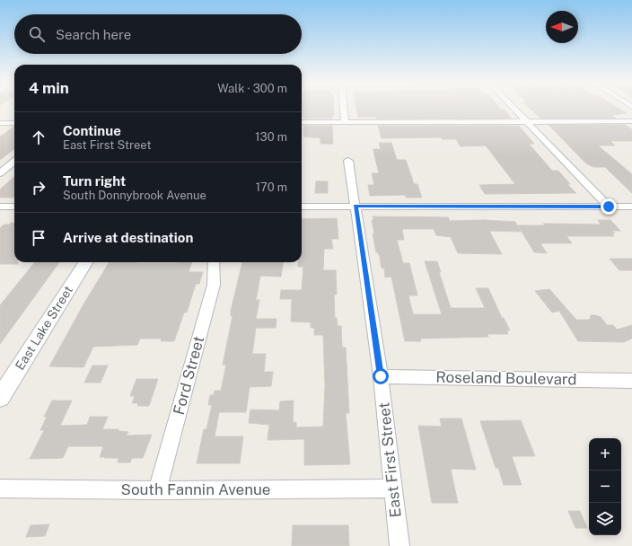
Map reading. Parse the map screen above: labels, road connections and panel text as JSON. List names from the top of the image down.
{
  "streets": {
    "street": [
      "East Lake Street",
      "Ford Street",
      "Roseland Boulevard",
      "East First Street",
      "South Fannin Avenue"
    ]
  },
  "crossings": [
    ["Ford Street", "South Fannin Avenue"],
    ["Roseland Boulevard", "East First Street"],
    ["East First Street", "South Fannin Avenue"]
  ],
  "north": "left",
  "page": {
    "search": "Search here",
    "heading": ["4 min", "Walk · 300 m"],
    "list": [
      ["Continue", "East First Street", "130 m"],
      ["Turn right", "South Donnybrook Avenue", "170 m"],
      "Arrive at destination"
    ],
    "map_buttons": ["+", "−"]
  }
}
